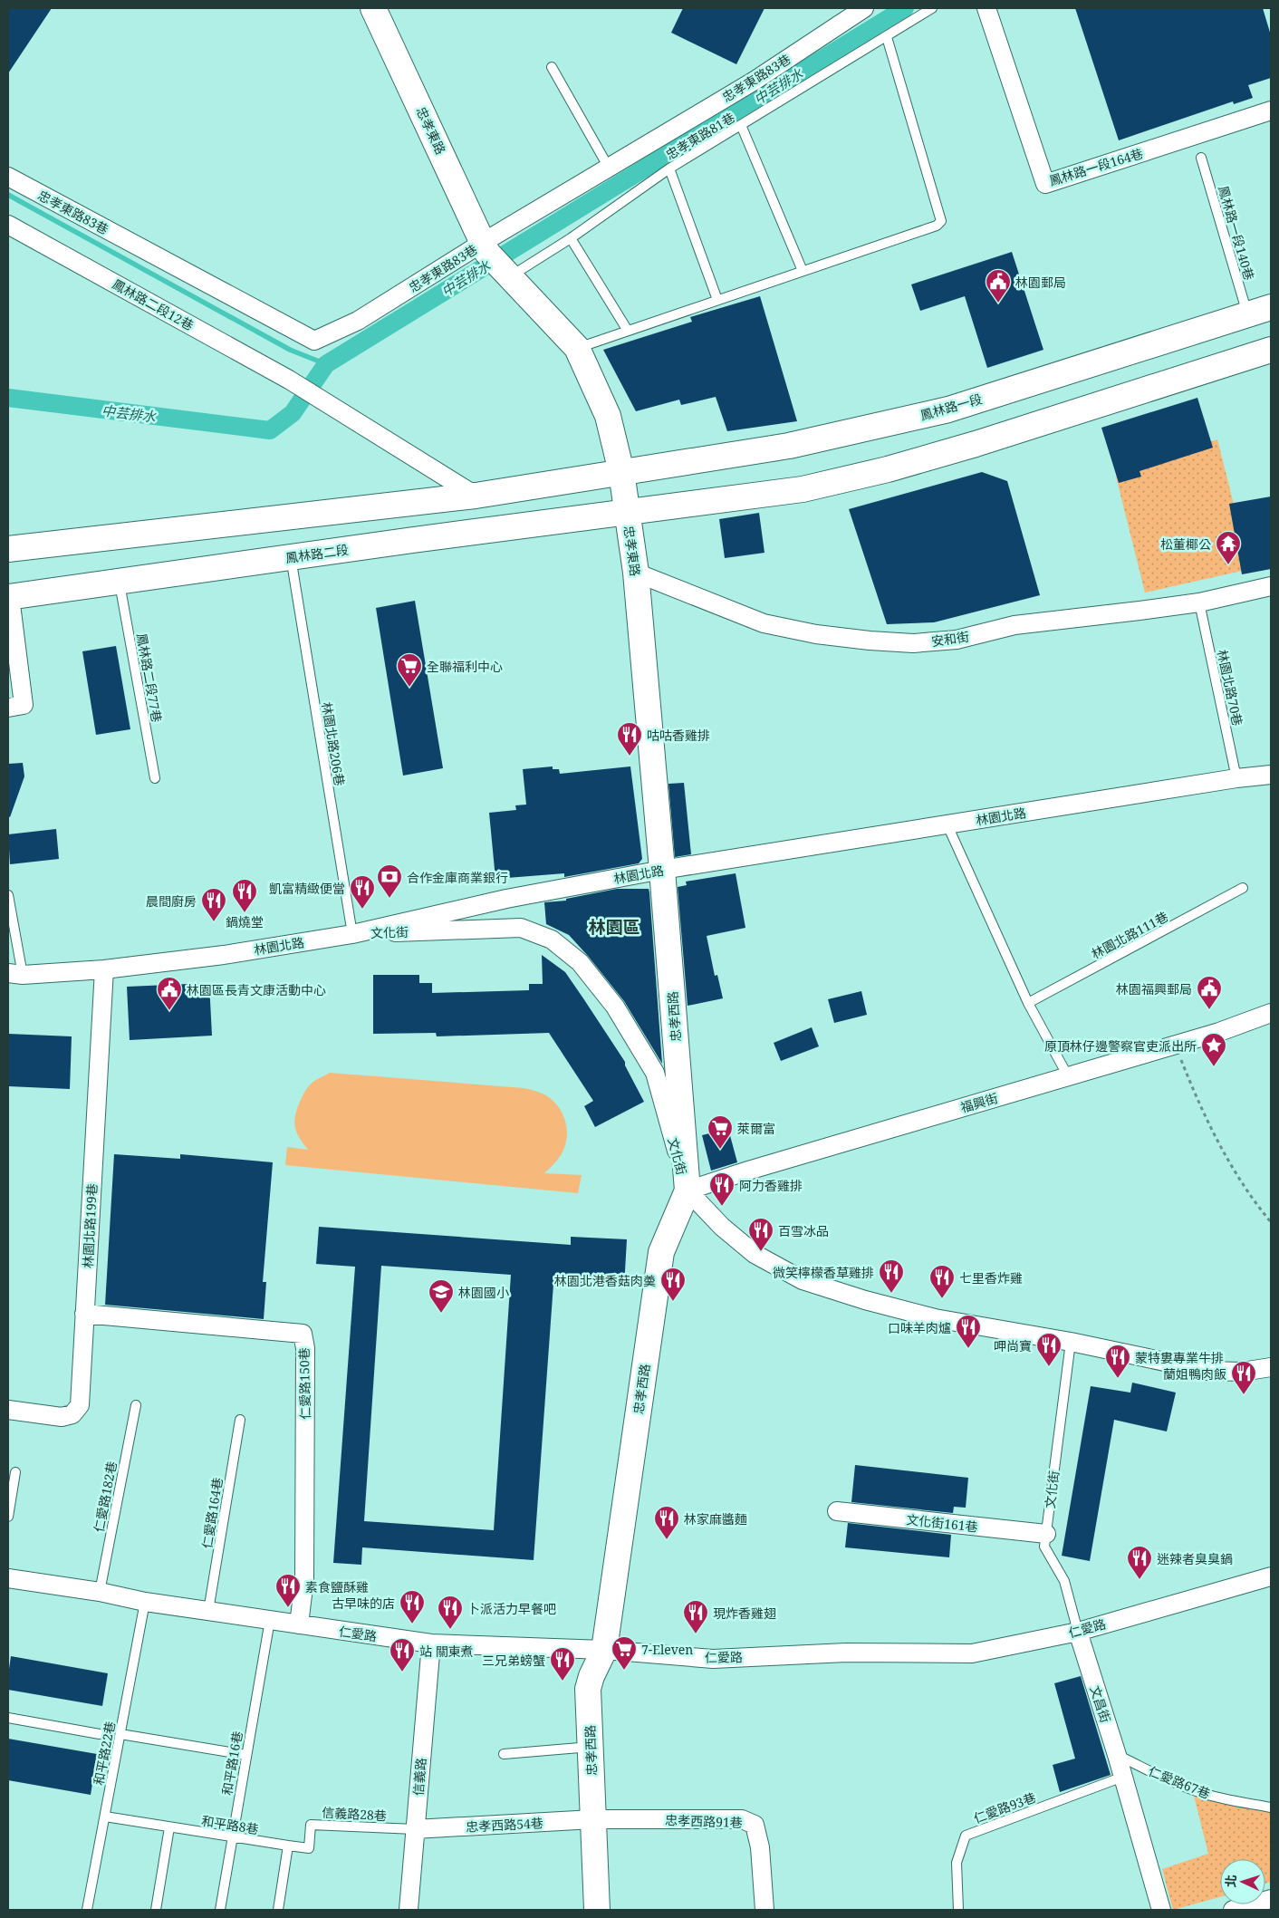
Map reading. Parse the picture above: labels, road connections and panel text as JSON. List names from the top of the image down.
{
  "streets": {
    "main road": [
      "忠孝東路",
      "鳳林路一段",
      "鳳林路二段",
      "忠孝西路"
    ],
    "street": [
      "忠孝東路83巷",
      "鳳林路一段164巷",
      "鳳林路二段12巷",
      "安和街",
      "林園北路",
      "文化街",
      "福興街",
      "林園北路199巷",
      "仁愛路150巷",
      "文化街161巷",
      "仁愛路",
      "文昌街",
      "信義路",
      "忠孝西路91巷",
      "忠孝西路54巷"
    ],
    "lane": [
      "忠孝東路81巷",
      "鳳林路一段140巷",
      "鳳林路二段77巷",
      "林園北路70巷",
      "林園北路206巷",
      "林園北路111巷",
      "仁愛路182巷",
      "仁愛路164巷",
      "和平路22巷",
      "和平路16巷",
      "仁愛路67巷",
      "仁愛路93巷",
      "信義路28巷",
      "和平路8巷"
    ]
  },
  "crossings": [
    ["忠孝東路83巷", "忠孝東路"],
    ["忠孝東路83巷", "忠孝東路81巷"],
    ["忠孝東路", "忠孝東路81巷"],
    ["忠孝東路", "鳳林路一段"],
    ["忠孝東路", "鳳林路二段"],
    ["忠孝東路", "安和街"],
    ["忠孝東路", "林園北路"],
    ["忠孝東路", "忠孝西路"],
    ["鳳林路一段140巷", "鳳林路一段"],
    ["鳳林路二段", "鳳林路二段77巷"],
    ["鳳林路二段", "林園北路206巷"],
    ["安和街", "林園北路70巷"],
    ["林園北路70巷", "林園北路"],
    ["林園北路206巷", "林園北路"],
    ["林園北路206巷", "文化街"],
    ["林園北路", "文化街"],
    ["林園北路", "忠孝西路"],
    ["林園北路", "林園北路199巷"],
    ["文化街", "忠孝西路"],
    ["文化街", "福興街"],
    ["文化街", "文化街161巷"],
    ["文化街", "仁愛路"],
    ["文化街", "文昌街"],
    ["忠孝西路", "福興街"],
    ["忠孝西路", "仁愛路"],
    ["忠孝西路", "忠孝西路91巷"],
    ["忠孝西路", "忠孝西路54巷"],
    ["林園北路199巷", "仁愛路150巷"],
    ["仁愛路150巷", "仁愛路"],
    ["仁愛路182巷", "仁愛路"],
    ["仁愛路164巷", "仁愛路"],
    ["仁愛路", "文昌街"],
    ["仁愛路", "和平路22巷"],
    ["仁愛路", "和平路16巷"],
    ["仁愛路", "信義路"],
    ["文昌街", "仁愛路67巷"],
    ["文昌街", "仁愛路93巷"],
    ["和平路22巷", "和平路8巷"],
    ["和平路16巷", "和平路8巷"],
    ["信義路", "信義路28巷"],
    ["信義路", "忠孝西路54巷"],
    ["信義路28巷", "和平路8巷"],
    ["信義路28巷", "忠孝西路54巷"],
    ["忠孝西路91巷", "忠孝西路54巷"]
  ],
  "districts": ["林園區"],
  "water": ["中芸排水"],
  "places": {
    "public building": ["林園郵局", "林園福興郵局", "林園區長青文康活動中心"],
    "temple": ["松董椰公"],
    "supermarket": ["全聯福利中心", "萊爾富", "7-Eleven"],
    "restaurant": [
      "咕咕香雞排",
      "凱富精緻便當",
      "鍋燒堂",
      "晨間廚房",
      "阿力香雞排",
      "百雪冰品",
      "微笑檸檬香草雞排",
      "七里香炸雞",
      "林園北港香菇肉羮",
      "口味羊肉爐",
      "呷尚寶",
      "蒙特婁專業牛排",
      "蘭姐鴨肉飯",
      "林家麻醬麵",
      "迷辣者臭臭鍋",
      "素食鹽酥雞",
      "古早味的店",
      "卜派活力早餐吧",
      "現炸香雞翅",
      "站 關東煮",
      "三兄弟螃蟹"
    ],
    "bank": ["合作金庫商業銀行"],
    "place": ["原頂林仔邊警察官吏派出所"],
    "school or university": ["林園國小"]
  },
  "north": "left"
}
